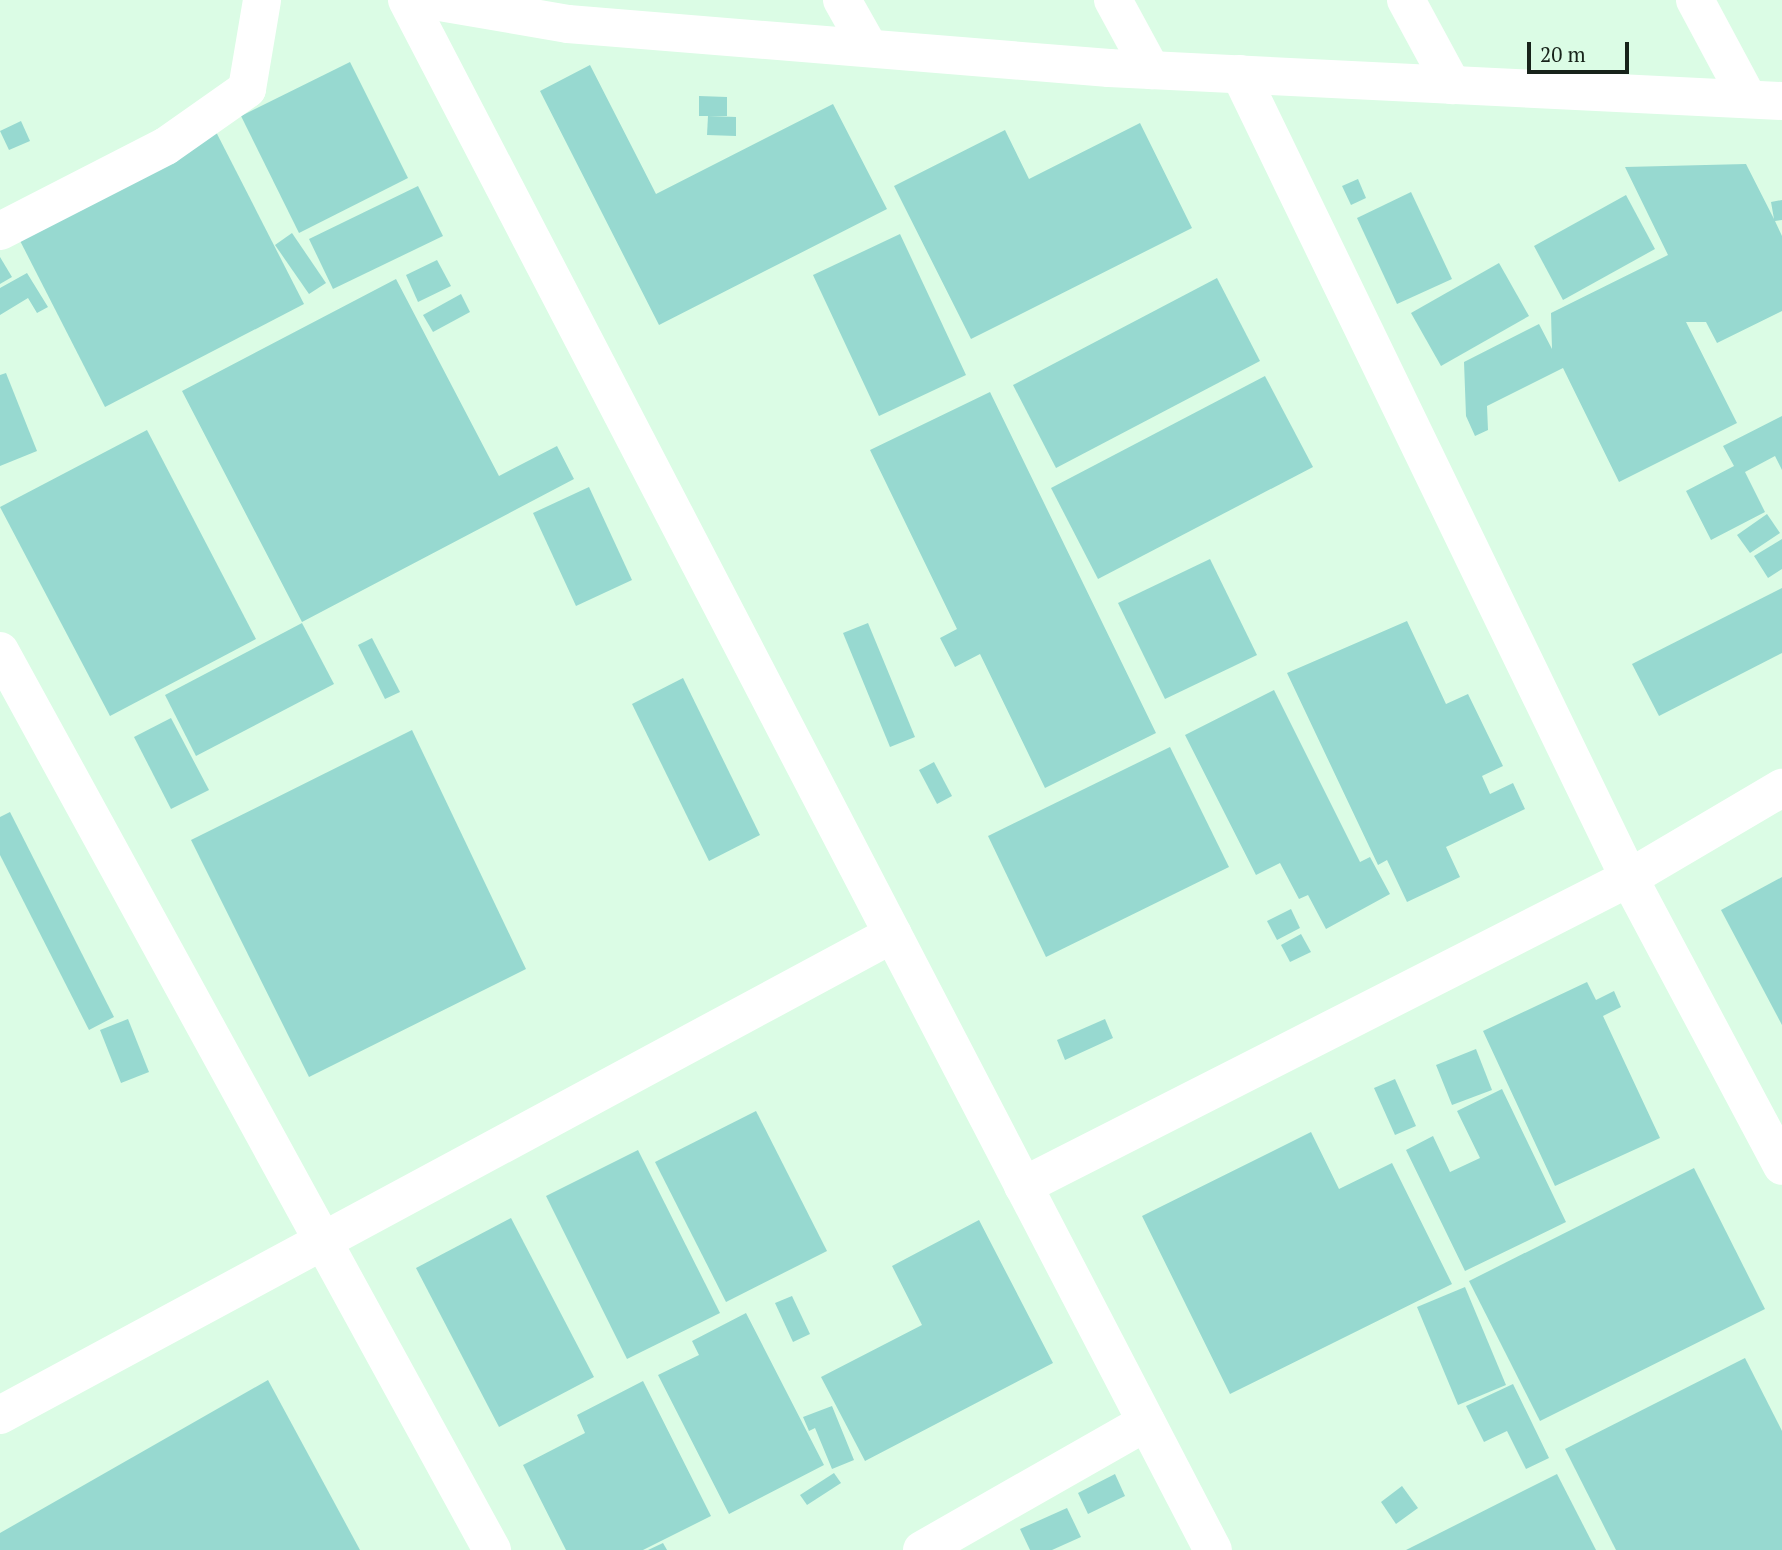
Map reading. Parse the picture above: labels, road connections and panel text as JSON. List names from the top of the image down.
{
  "scale_bar": "20 m"
}
